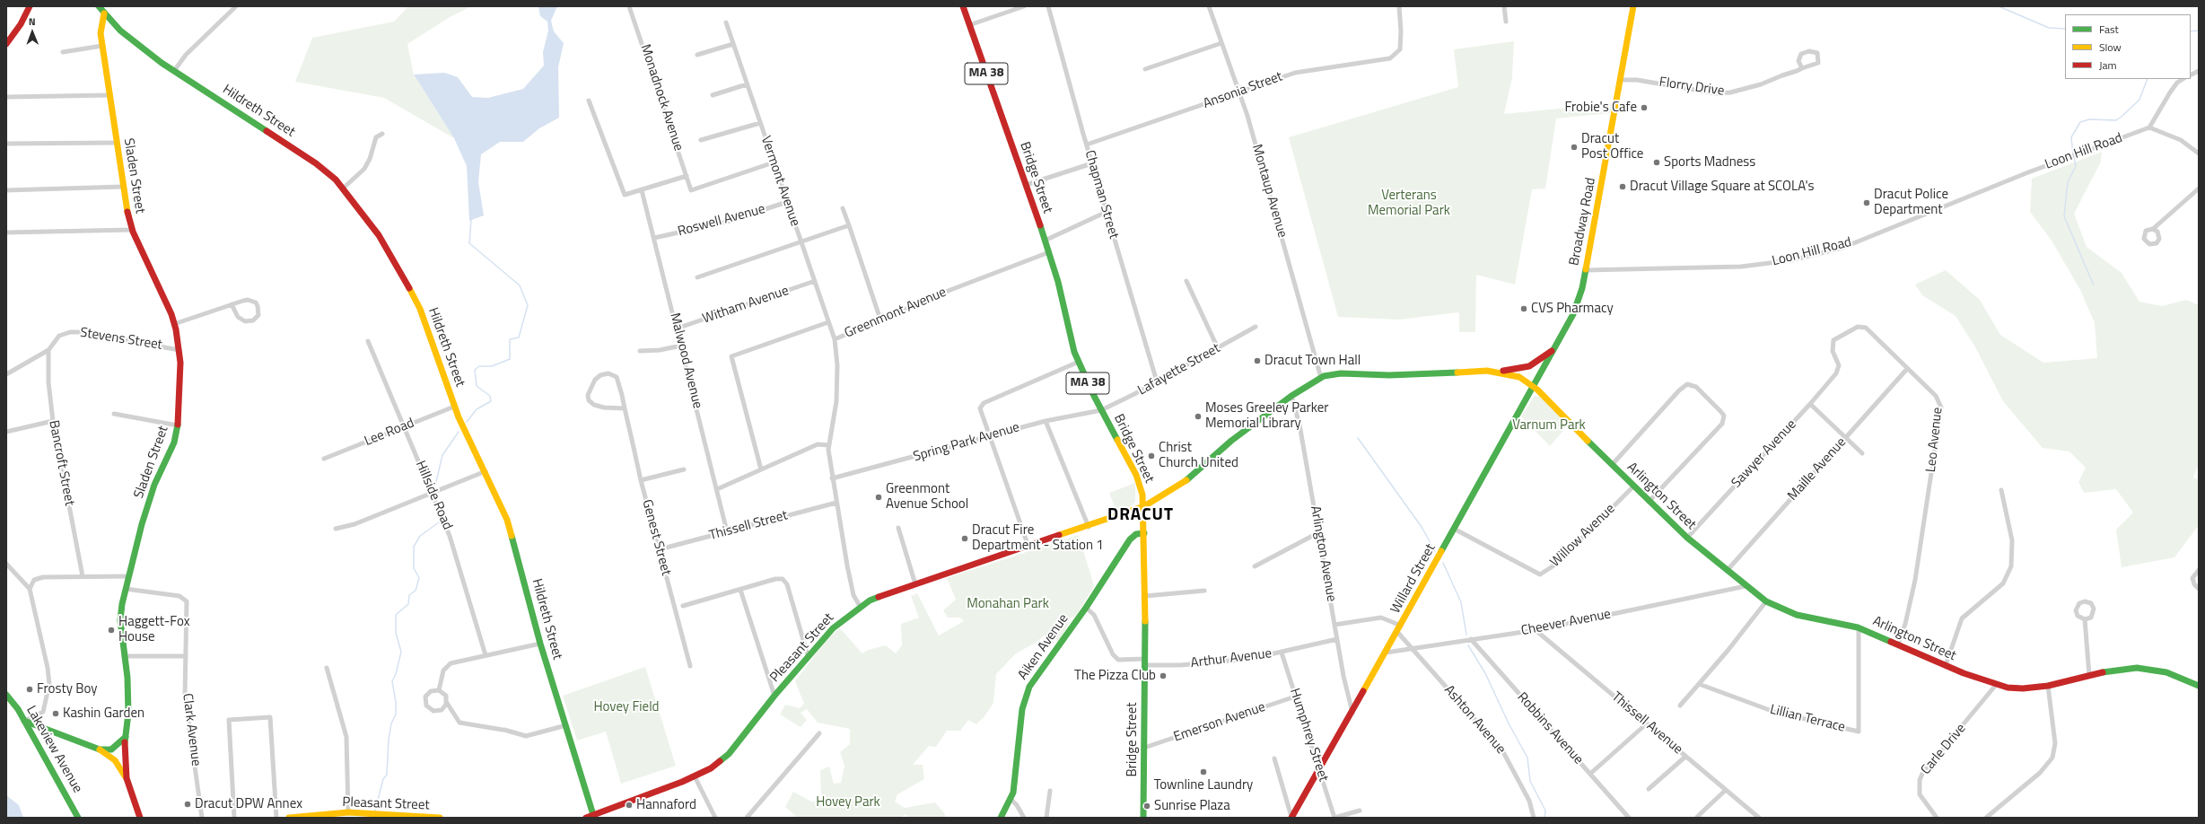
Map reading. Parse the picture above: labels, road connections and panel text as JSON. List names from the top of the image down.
{
  "streets": {
    "main road": [
      "MA 38",
      "Hildreth Street",
      "Sladen Street",
      "Bridge Street",
      "Broadway Road",
      "Arlington Street",
      "Willard Street",
      "Aiken Avenue",
      "Pleasant Street",
      "Lakeview Avenue"
    ],
    "street": [
      "Florry Drive",
      "Ansonia Street",
      "Monadnock Avenue",
      "Loon Hill Road",
      "Vermont Avenue",
      "Montaup Avenue",
      "Chapman Street",
      "Roswell Avenue",
      "Witham Avenue",
      "Greenmont Avenue",
      "Stevens Street",
      "Malwood Avenue",
      "Lafayette Street",
      "Lee Road",
      "Leo Avenue",
      "Spring Park Avenue",
      "Sawyer Avenue",
      "Bancroft Street",
      "Maille Avenue",
      "Hillside Road",
      "Thissell Street",
      "Willow Avenue",
      "Genest Street",
      "Arlington Avenue",
      "Cheever Avenue",
      "Arthur Avenue",
      "Lillian Terrace",
      "Ashton Avenue",
      "Emerson Avenue",
      "Thissell Avenue",
      "Robbins Avenue",
      "Clark Avenue",
      "Humphrey Street",
      "Carle Drive"
    ]
  },
  "crossings": [
    ["Florry Drive", "Broadway Road"],
    ["Ansonia Street", "Montaup Avenue"],
    ["Ansonia Street", "Chapman Street"],
    ["Monadnock Avenue", "Vermont Avenue"],
    ["Hildreth Street", "Sladen Street"],
    ["Hildreth Street", "Lee Road"],
    ["Hildreth Street", "Pleasant Street"],
    ["Loon Hill Road", "Broadway Road"],
    ["Sladen Street", "Stevens Street"],
    ["Sladen Street", "Clark Avenue"],
    ["Bridge Street", "Greenmont Avenue"],
    ["Bridge Street", "Lafayette Street"],
    ["Bridge Street", "Spring Park Avenue"],
    ["Bridge Street", "Arlington Street"],
    ["Bridge Street", "Aiken Avenue"],
    ["Bridge Street", "Pleasant Street"],
    ["Bridge Street", "Arthur Avenue"],
    ["Bridge Street", "Emerson Avenue"],
    ["Vermont Avenue", "Roswell Avenue"],
    ["Vermont Avenue", "Witham Avenue"],
    ["Vermont Avenue", "Greenmont Avenue"],
    ["Montaup Avenue", "Arlington Street"],
    ["Chapman Street", "Lafayette Street"],
    ["Roswell Avenue", "Malwood Avenue"],
    ["Broadway Road", "Willard Street"],
    ["Witham Avenue", "Malwood Avenue"],
    ["Greenmont Avenue", "Spring Park Avenue"],
    ["Greenmont Avenue", "Thissell Street"],
    ["Greenmont Avenue", "Pleasant Street"],
    ["Stevens Street", "Bancroft Street"],
    ["Malwood Avenue", "Thissell Street"],
    ["Lafayette Street", "Spring Park Avenue"],
    ["Lee Road", "Hillside Road"],
    ["Leo Avenue", "Sawyer Avenue"],
    ["Leo Avenue", "Maille Avenue"],
    ["Leo Avenue", "Arlington Street"],
    ["Sawyer Avenue", "Arlington Street"],
    ["Maille Avenue", "Arlington Street"],
    ["Arlington Street", "Willow Avenue"],
    ["Arlington Street", "Arlington Avenue"],
    ["Arlington Street", "Willard Street"],
    ["Arlington Street", "Cheever Avenue"],
    ["Arlington Street", "Pleasant Street"],
    ["Arlington Street", "Lillian Terrace"],
    ["Arlington Street", "Carle Drive"],
    ["Thissell Street", "Genest Street"],
    ["Willow Avenue", "Willard Street"],
    ["Arlington Avenue", "Willard Street"],
    ["Arlington Avenue", "Arthur Avenue"],
    ["Willard Street", "Cheever Avenue"],
    ["Willard Street", "Ashton Avenue"],
    ["Willard Street", "Humphrey Street"],
    ["Cheever Avenue", "Ashton Avenue"],
    ["Cheever Avenue", "Thissell Avenue"],
    ["Cheever Avenue", "Robbins Avenue"],
    ["Aiken Avenue", "Arthur Avenue"],
    ["Arthur Avenue", "Humphrey Street"],
    ["Emerson Avenue", "Humphrey Street"]
  ],
  "districts": ["DRACUT"],
  "parks": [
    "Verterans Memorial Park",
    "Varnum Park",
    "Monahan Park",
    "Hovey Field",
    "Hovey Park"
  ],
  "places": [
    "Frobie's Cafe",
    "Dracut Post Office",
    "Sports Madness",
    "Dracut Village Square at SCOLA's",
    "Dracut Police Department",
    "CVS Pharmacy",
    "Dracut Town Hall",
    "Moses Greeley Parker Memorial Library",
    "Christ Church United",
    "Greenmont Avenue School",
    "Dracut Fire Department - Station 1",
    "Haggett-Fox House",
    "The Pizza Club",
    "Frosty Boy",
    "Kashin Garden",
    "Townline Laundry",
    "Dracut DPW Annex",
    "Hannaford",
    "Sunrise Plaza"
  ],
  "legend": ["Fast", "Slow", "Jam"],
  "north": "top"
}
